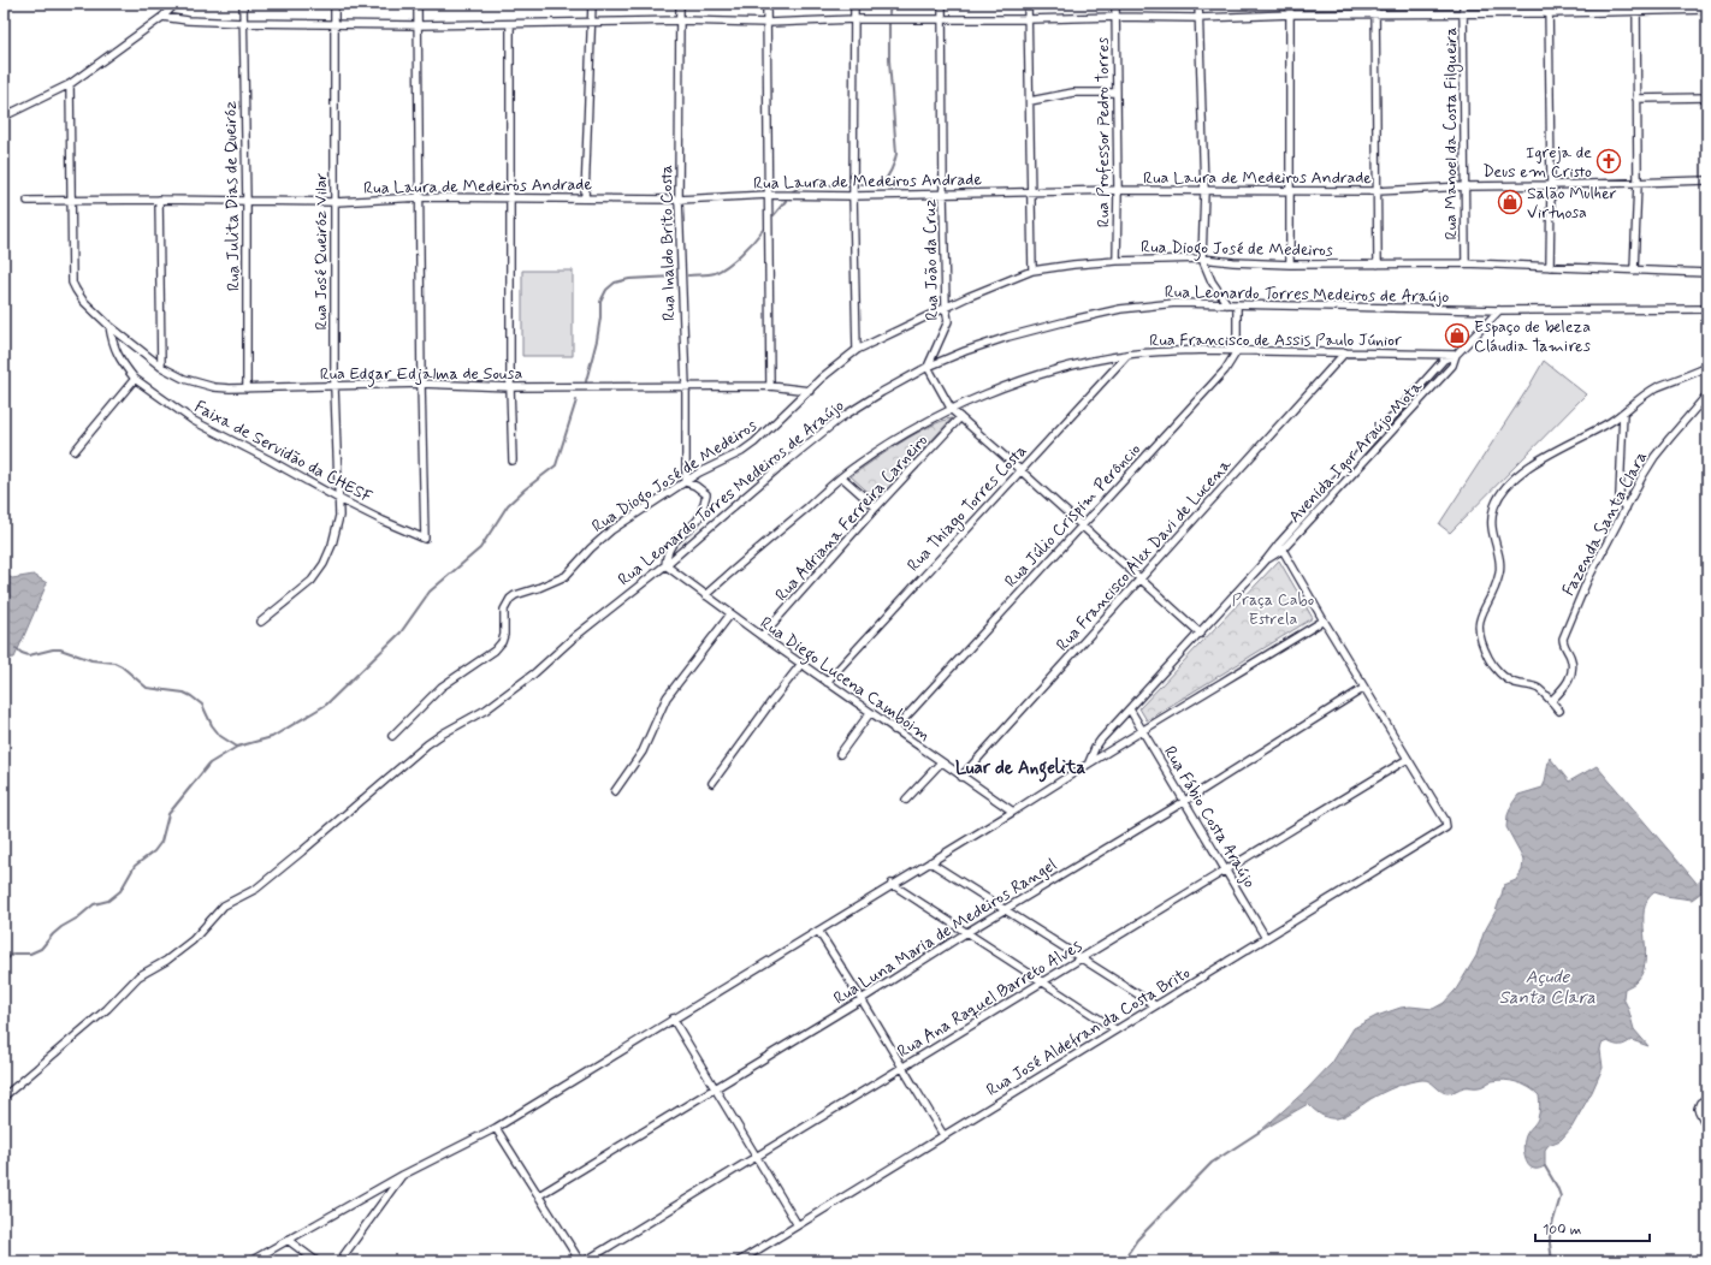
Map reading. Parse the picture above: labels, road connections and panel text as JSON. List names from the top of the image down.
{
  "streets": {
    "street": [
      "Rua Professor Pedro Torres",
      "Rua Manoel da Costa Filgueira",
      "Rua Laura de Medeiros Andrade",
      "Rua Julita Dias de Queiróz",
      "Rua Inaldo Brito Costa",
      "Rua Diogo José de Medeiros",
      "Rua José Queiróz Vilar",
      "Rua João da Cruz",
      "Rua Leonardo Torres Medeiros de Araújo",
      "Rua Francisco de Assis Paulo Júnior",
      "Rua Edgar Edjalma de Sousa",
      "Faixa de Servidão da CHESF",
      "Avenida Igor Araújo Mota",
      "Rua Thiago Torres Costa",
      "Rua Júlio Crispim Perôncio",
      "Rua Adriana Ferreira Carneiro",
      "Fazenda Santa Clara",
      "Rua Francisco Alex Davi de Lucena",
      "Rua Diego Lucena Camboim",
      "Rua Fábio Costa Araújo",
      "Rua Luna Maria de Medeiros Rangel",
      "Rua Ana Raquel Barreto Alves",
      "Rua José Aldefran da Costa Brito"
    ]
  },
  "crossings": [
    ["Rua Professor Pedro Torres", "Rua Laura de Medeiros Andrade"],
    ["Rua Professor Pedro Torres", "Rua Diogo José de Medeiros"],
    ["Rua Manoel da Costa Filgueira", "Rua Laura de Medeiros Andrade"],
    ["Rua Manoel da Costa Filgueira", "Rua Diogo José de Medeiros"],
    ["Rua Laura de Medeiros Andrade", "Rua Julita Dias de Queiróz"],
    ["Rua Laura de Medeiros Andrade", "Rua Inaldo Brito Costa"],
    ["Rua Laura de Medeiros Andrade", "Rua José Queiróz Vilar"],
    ["Rua Laura de Medeiros Andrade", "Rua João da Cruz"],
    ["Rua Laura de Medeiros Andrade", "Rua Edgar Edjalma de Sousa"],
    ["Rua Julita Dias de Queiróz", "Rua Edgar Edjalma de Sousa"],
    ["Rua Inaldo Brito Costa", "Rua Diogo José de Medeiros"],
    ["Rua Inaldo Brito Costa", "Rua Edgar Edjalma de Sousa"],
    ["Rua Diogo José de Medeiros", "Rua João da Cruz"],
    ["Rua Diogo José de Medeiros", "Rua Edgar Edjalma de Sousa"],
    ["Rua José Queiróz Vilar", "Rua Edgar Edjalma de Sousa"],
    ["Rua José Queiróz Vilar", "Faixa de Servidão da CHESF"],
    ["Rua João da Cruz", "Rua Leonardo Torres Medeiros de Araújo"],
    ["Rua Leonardo Torres Medeiros de Araújo", "Avenida Igor Araújo Mota"],
    ["Rua Leonardo Torres Medeiros de Araújo", "Rua Diego Lucena Camboim"],
    ["Rua Francisco de Assis Paulo Júnior", "Avenida Igor Araújo Mota"],
    ["Rua Francisco de Assis Paulo Júnior", "Rua Thiago Torres Costa"],
    ["Rua Francisco de Assis Paulo Júnior", "Rua Júlio Crispim Perôncio"],
    ["Rua Francisco de Assis Paulo Júnior", "Rua Francisco Alex Davi de Lucena"],
    ["Rua Francisco de Assis Paulo Júnior", "Rua Diego Lucena Camboim"],
    ["Rua Edgar Edjalma de Sousa", "Faixa de Servidão da CHESF"],
    ["Avenida Igor Araújo Mota", "Rua Fábio Costa Araújo"],
    ["Rua Thiago Torres Costa", "Rua Diego Lucena Camboim"],
    ["Rua Júlio Crispim Perôncio", "Rua Diego Lucena Camboim"],
    ["Rua Adriana Ferreira Carneiro", "Rua Diego Lucena Camboim"],
    ["Rua Francisco Alex Davi de Lucena", "Rua Diego Lucena Camboim"],
    ["Rua Fábio Costa Araújo", "Rua Luna Maria de Medeiros Rangel"],
    ["Rua Fábio Costa Araújo", "Rua Ana Raquel Barreto Alves"],
    ["Rua Fábio Costa Araújo", "Rua José Aldefran da Costa Brito"],
    ["Rua Ana Raquel Barreto Alves", "Rua José Aldefran da Costa Brito"]
  ],
  "districts": ["Luar de Angelita"],
  "water": ["Açude Santa Clara"],
  "parks": ["Praça Cabo Estrela"],
  "places": {
    "church": ["Igreja de Deus em Cristo"],
    "shop": ["Salão Mulher Virtuosa", "Espaço de beleza Cláudia Tamires"]
  },
  "scale_bar": "100 m"
}
